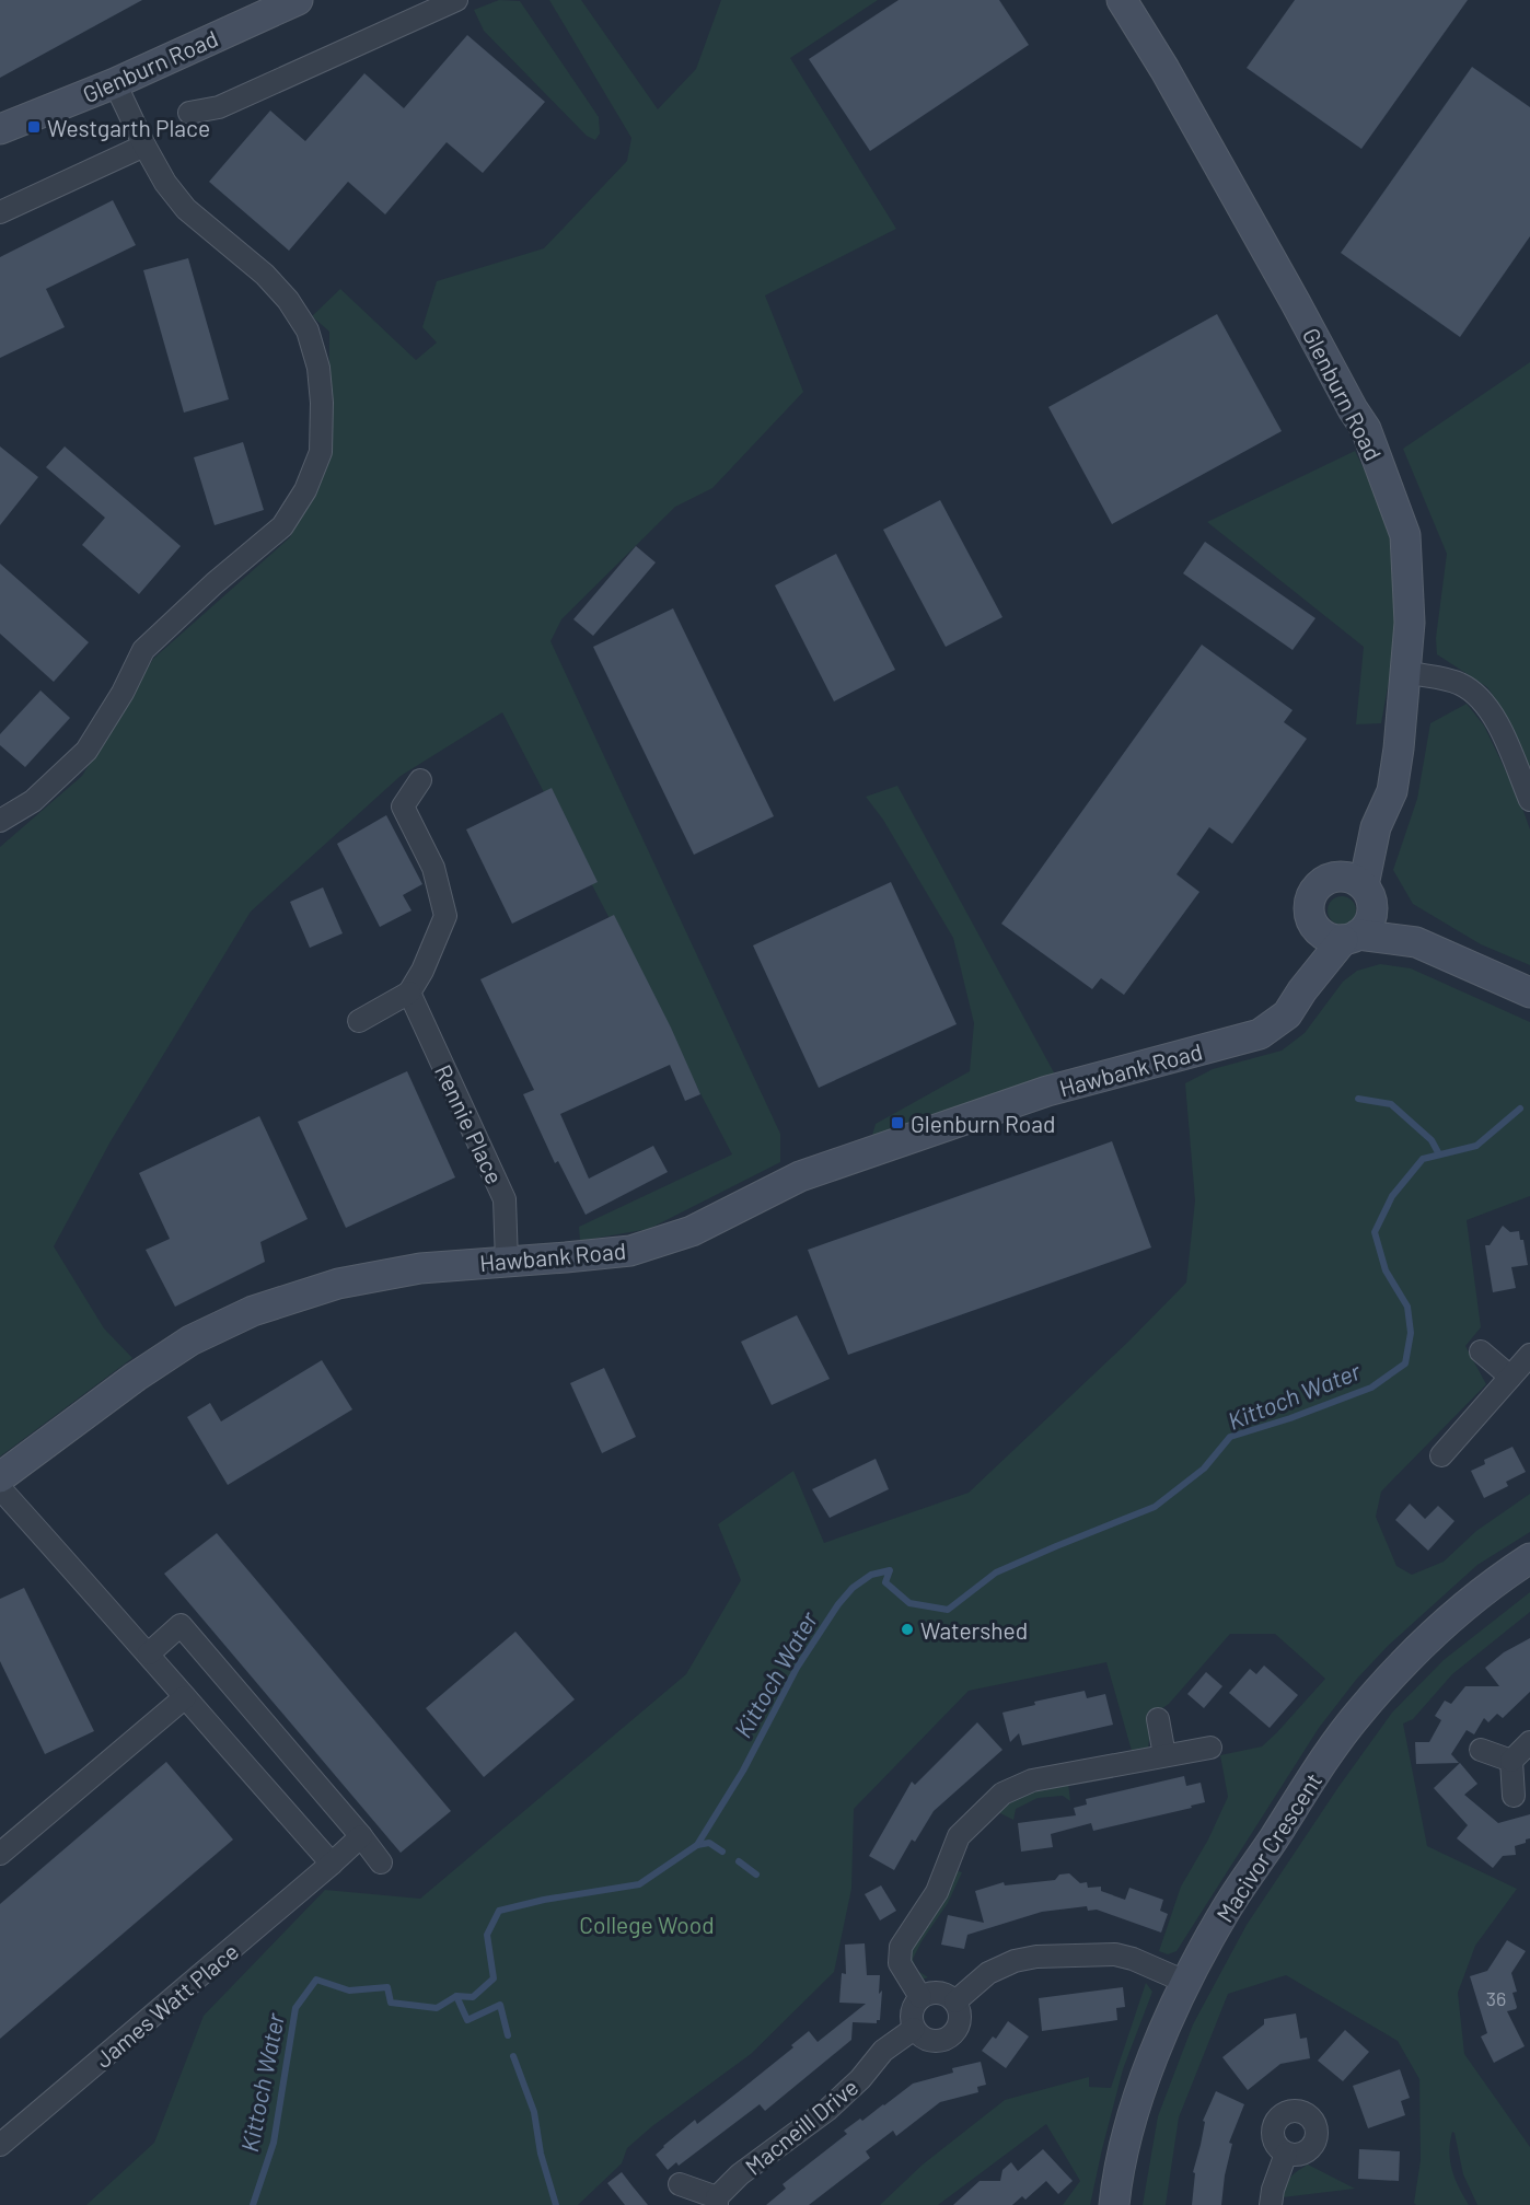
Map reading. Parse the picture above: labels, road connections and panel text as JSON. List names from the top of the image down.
{
  "streets": {
    "street": [
      "Glenburn Road",
      "Hawbank Road",
      "Rennie Place",
      "Macivor Crescent",
      "James Watt Place",
      "Macneill Drive"
    ]
  },
  "crossings": [
    ["Glenburn Road", "Hawbank Road"],
    ["Hawbank Road", "Rennie Place"]
  ],
  "water": ["Kittoch Water"],
  "parks": ["College Wood"],
  "places": {
    "transit": ["Westgarth Place", "Glenburn Road"],
    "other": ["Watershed"]
  },
  "house_numbers": ["36"]
}
